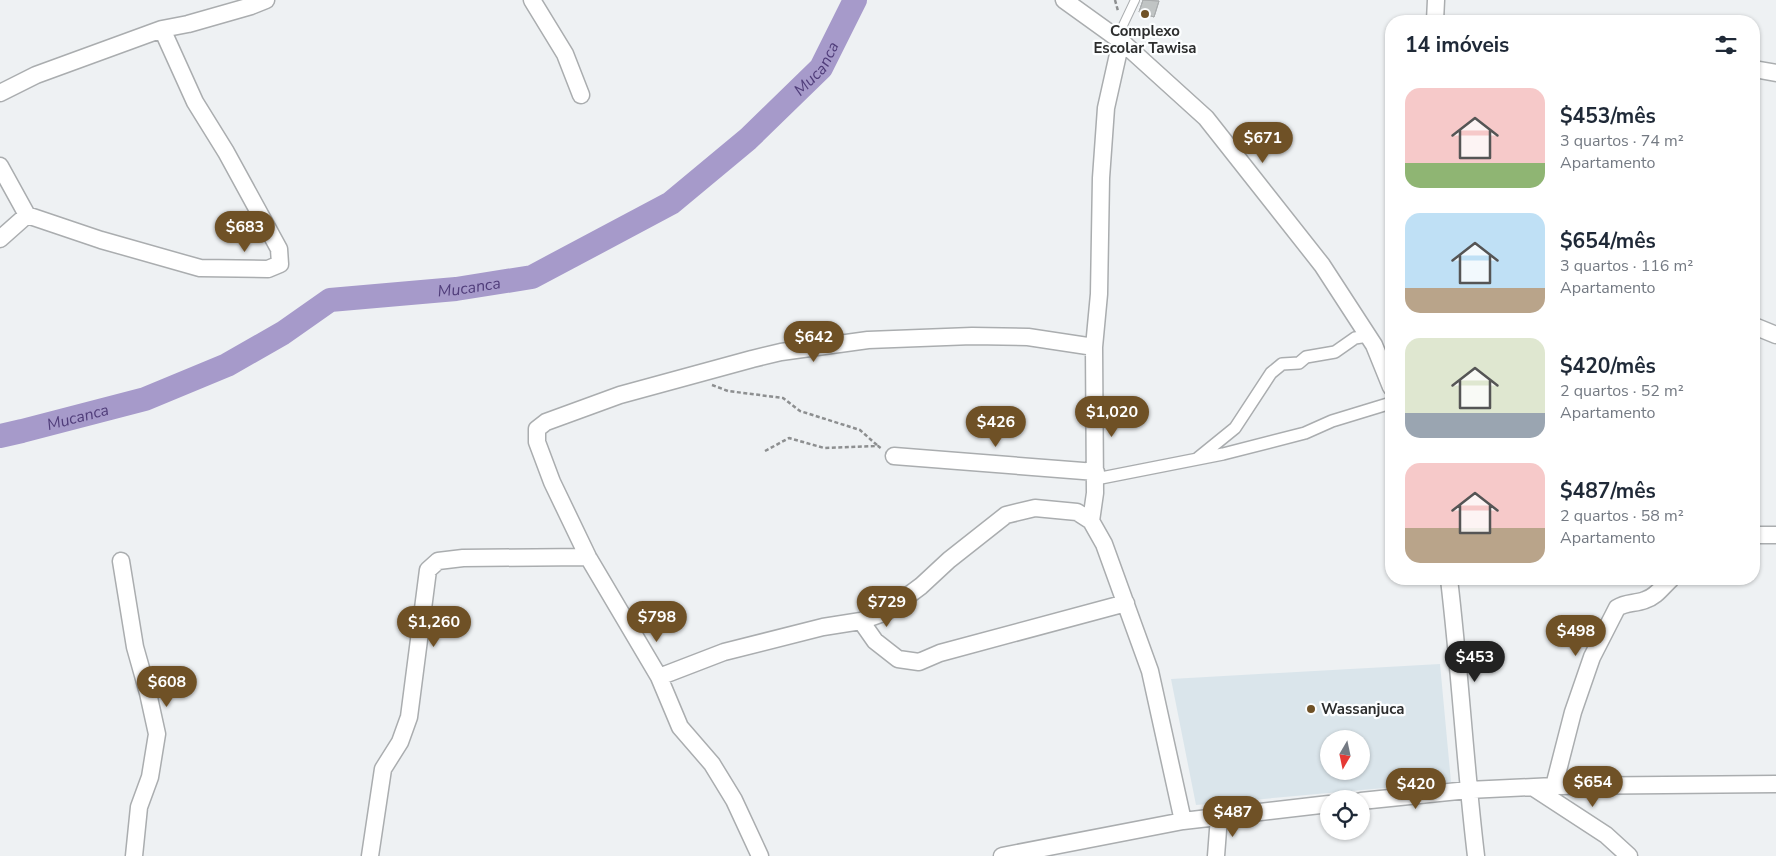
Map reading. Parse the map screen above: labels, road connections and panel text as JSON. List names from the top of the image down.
{
  "water": ["Mucanca"],
  "places": ["Complexo Escolar Tawisa", "Wassanjuca"],
  "north": "bottom",
  "page": {
    "heading": "14 imóveis",
    "list": [
      {
        "name": "$453/mês",
        "note": "3 quartos · 74 m² · Apartamento"
      },
      {
        "name": "$654/mês",
        "note": "3 quartos · 116 m² · Apartamento"
      },
      {
        "name": "$420/mês",
        "note": "2 quartos · 52 m² · Apartamento"
      },
      {
        "name": "$487/mês",
        "note": "2 quartos · 58 m² · Apartamento"
      }
    ],
    "price": [
      "$671",
      "$683",
      "$642",
      "$1,020",
      "$426",
      "$729",
      "$798",
      "$1,260",
      "$498",
      "$453",
      "$608",
      "$654",
      "$420",
      "$487"
    ]
  }
}
